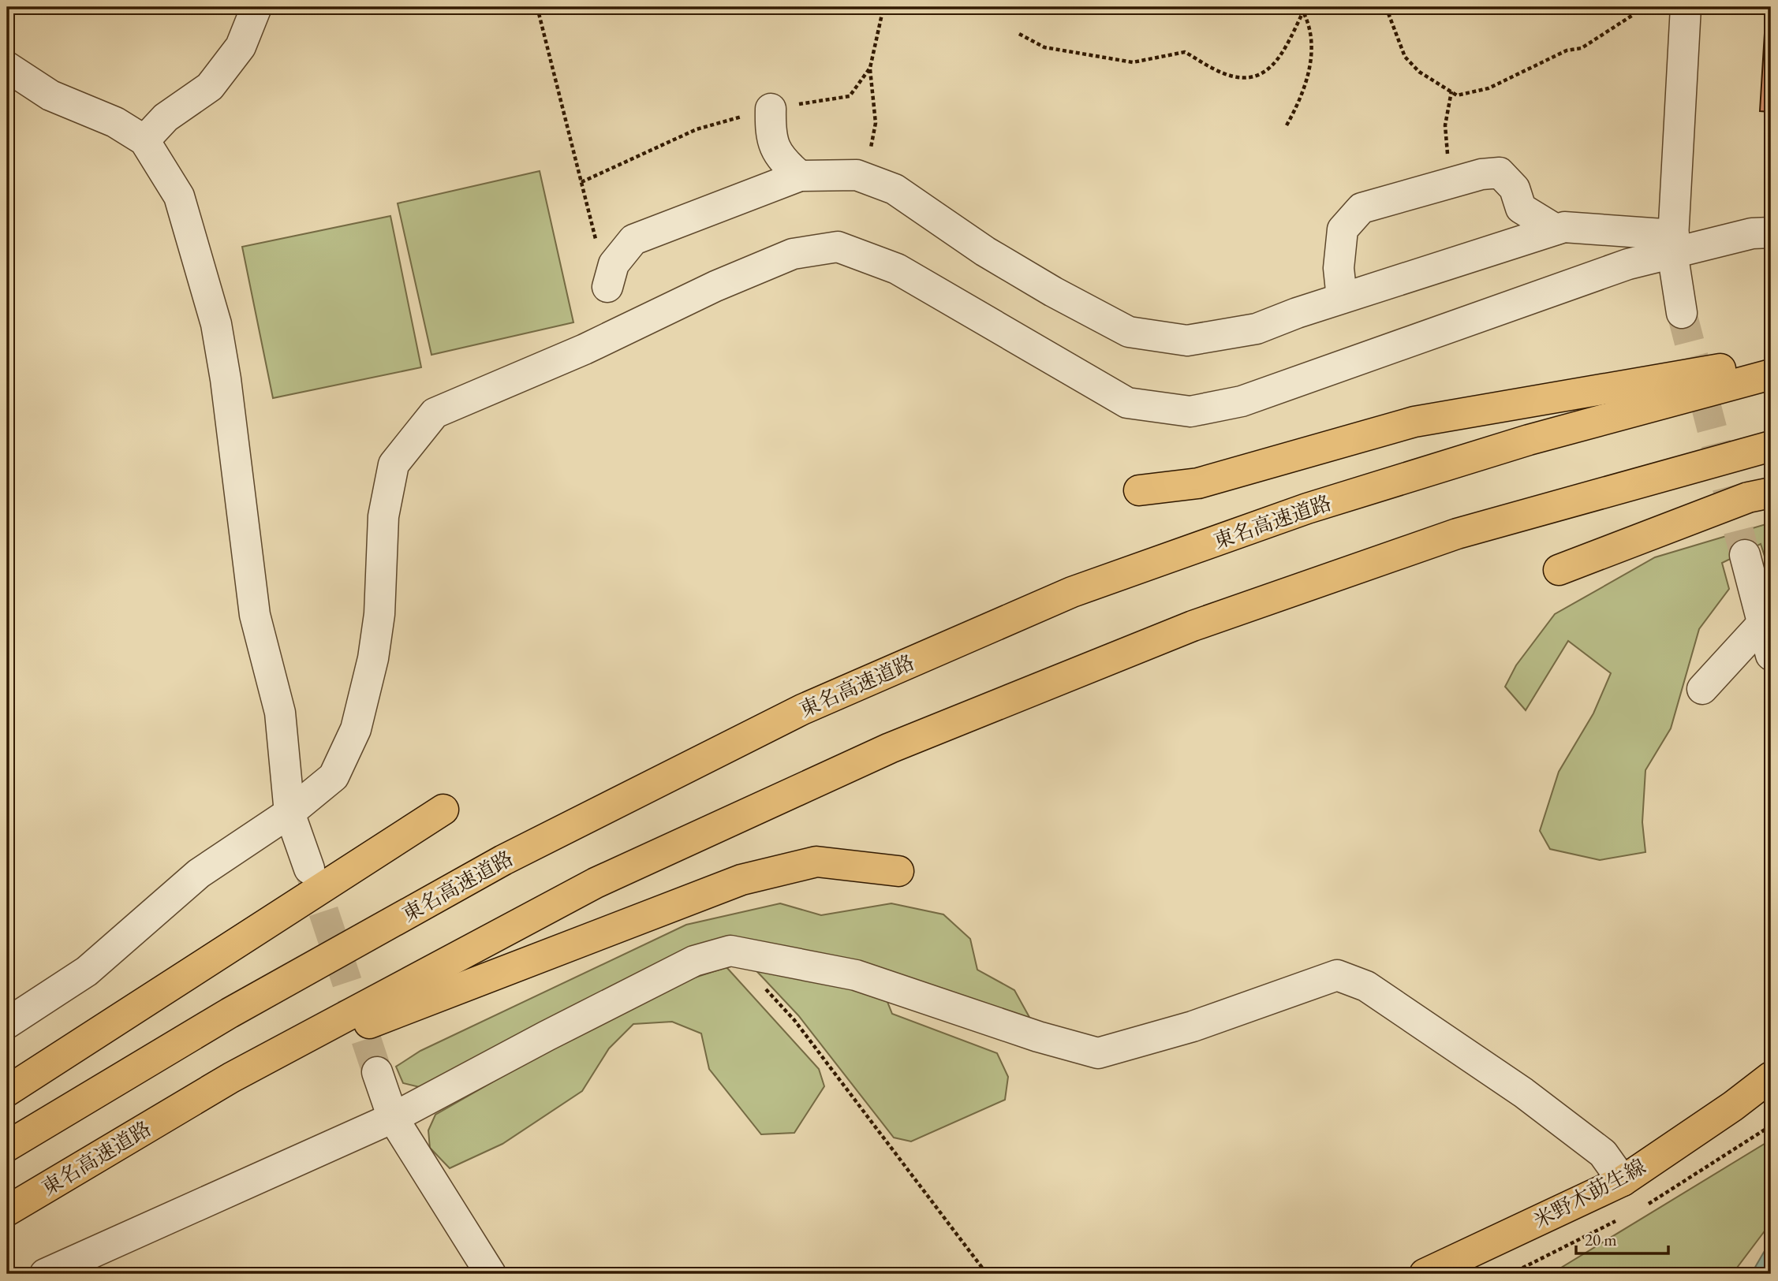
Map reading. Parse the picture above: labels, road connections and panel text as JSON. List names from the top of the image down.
{
  "streets": {
    "main road": ["東名高速道路", "米野木莇生線"]
  },
  "scale_bar": "20 m"
}
